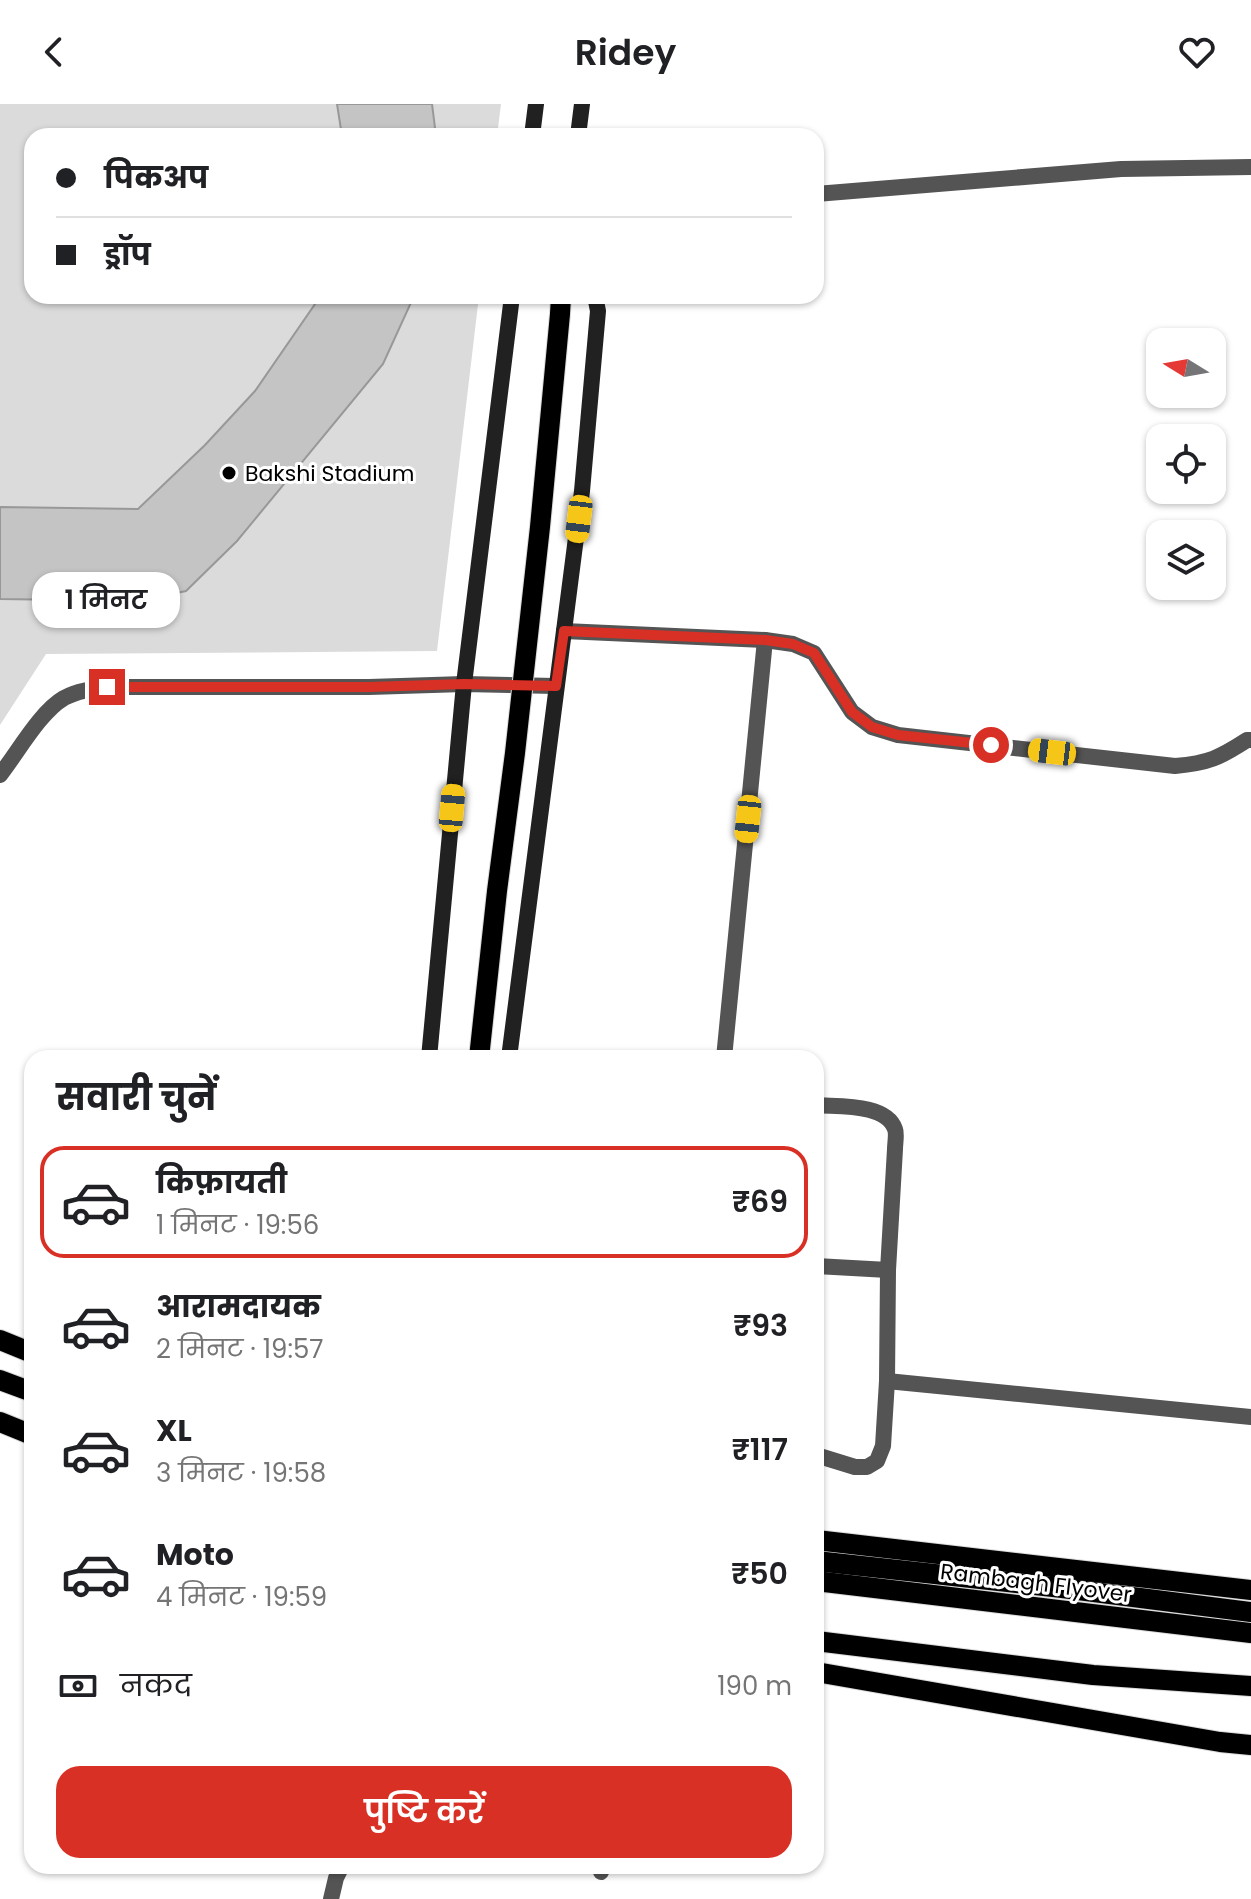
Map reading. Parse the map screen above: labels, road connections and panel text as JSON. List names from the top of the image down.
{
  "streets": {
    "main road": ["Rambagh Flyover"]
  },
  "places": ["Bakshi Stadium"],
  "north": "left",
  "page": {
    "header": "Ridey",
    "banner": ["पिकअप", "ड्रॉप"],
    "bubble": "1 मिनट",
    "heading": "सवारी चुनें",
    "list": [
      {
        "name": "किफ़ायती",
        "note": "1 मिनट · 19:56",
        "value": "₹69"
      },
      {
        "name": "आरामदायक",
        "note": "2 मिनट · 19:57",
        "value": "₹93"
      },
      {
        "name": "XL",
        "note": "3 मिनट · 19:58",
        "value": "₹117"
      },
      {
        "name": "Moto",
        "note": "4 मिनट · 19:59",
        "value": "₹50"
      }
    ],
    "pay": ["नकद", "190 m"],
    "buttons": "पुष्टि करें"
  }
}
